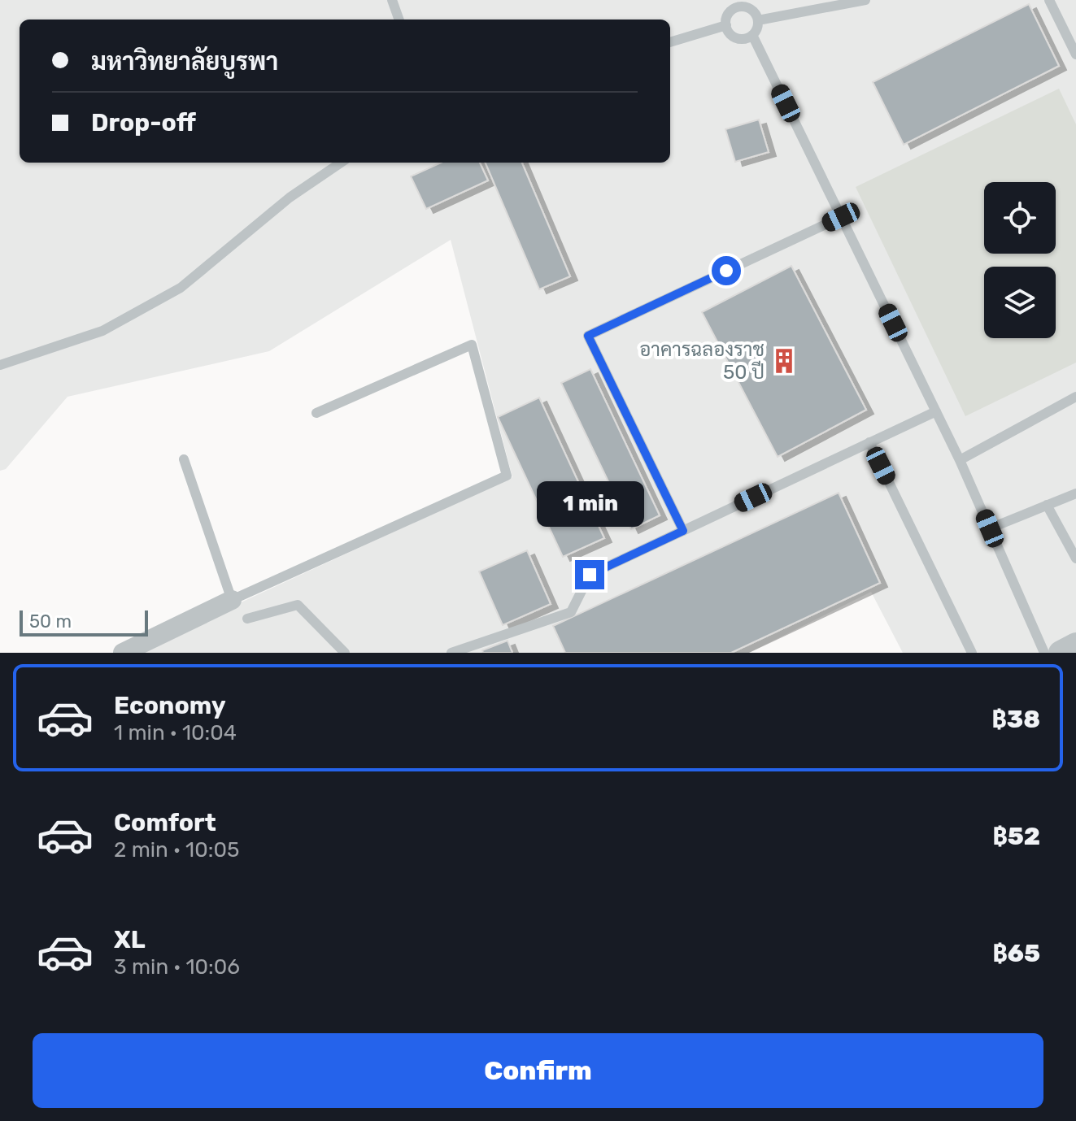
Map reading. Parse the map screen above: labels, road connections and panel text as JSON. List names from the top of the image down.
{
  "places": {
    "building": ["อาคารฉลองราช 50 ปี"]
  },
  "scale_bar": "50 m",
  "page": {
    "banner": ["มหาวิทยาลัยบูรพา", "Drop-off"],
    "bubble": "1 min",
    "scale": "50 m",
    "list": [
      {
        "name": "Economy",
        "note": "1 min · 10:04",
        "value": "฿38"
      },
      {
        "name": "Comfort",
        "note": "2 min · 10:05",
        "value": "฿52"
      },
      {
        "name": "XL",
        "note": "3 min · 10:06",
        "value": "฿65"
      }
    ],
    "buttons": "Confirm"
  }
}
